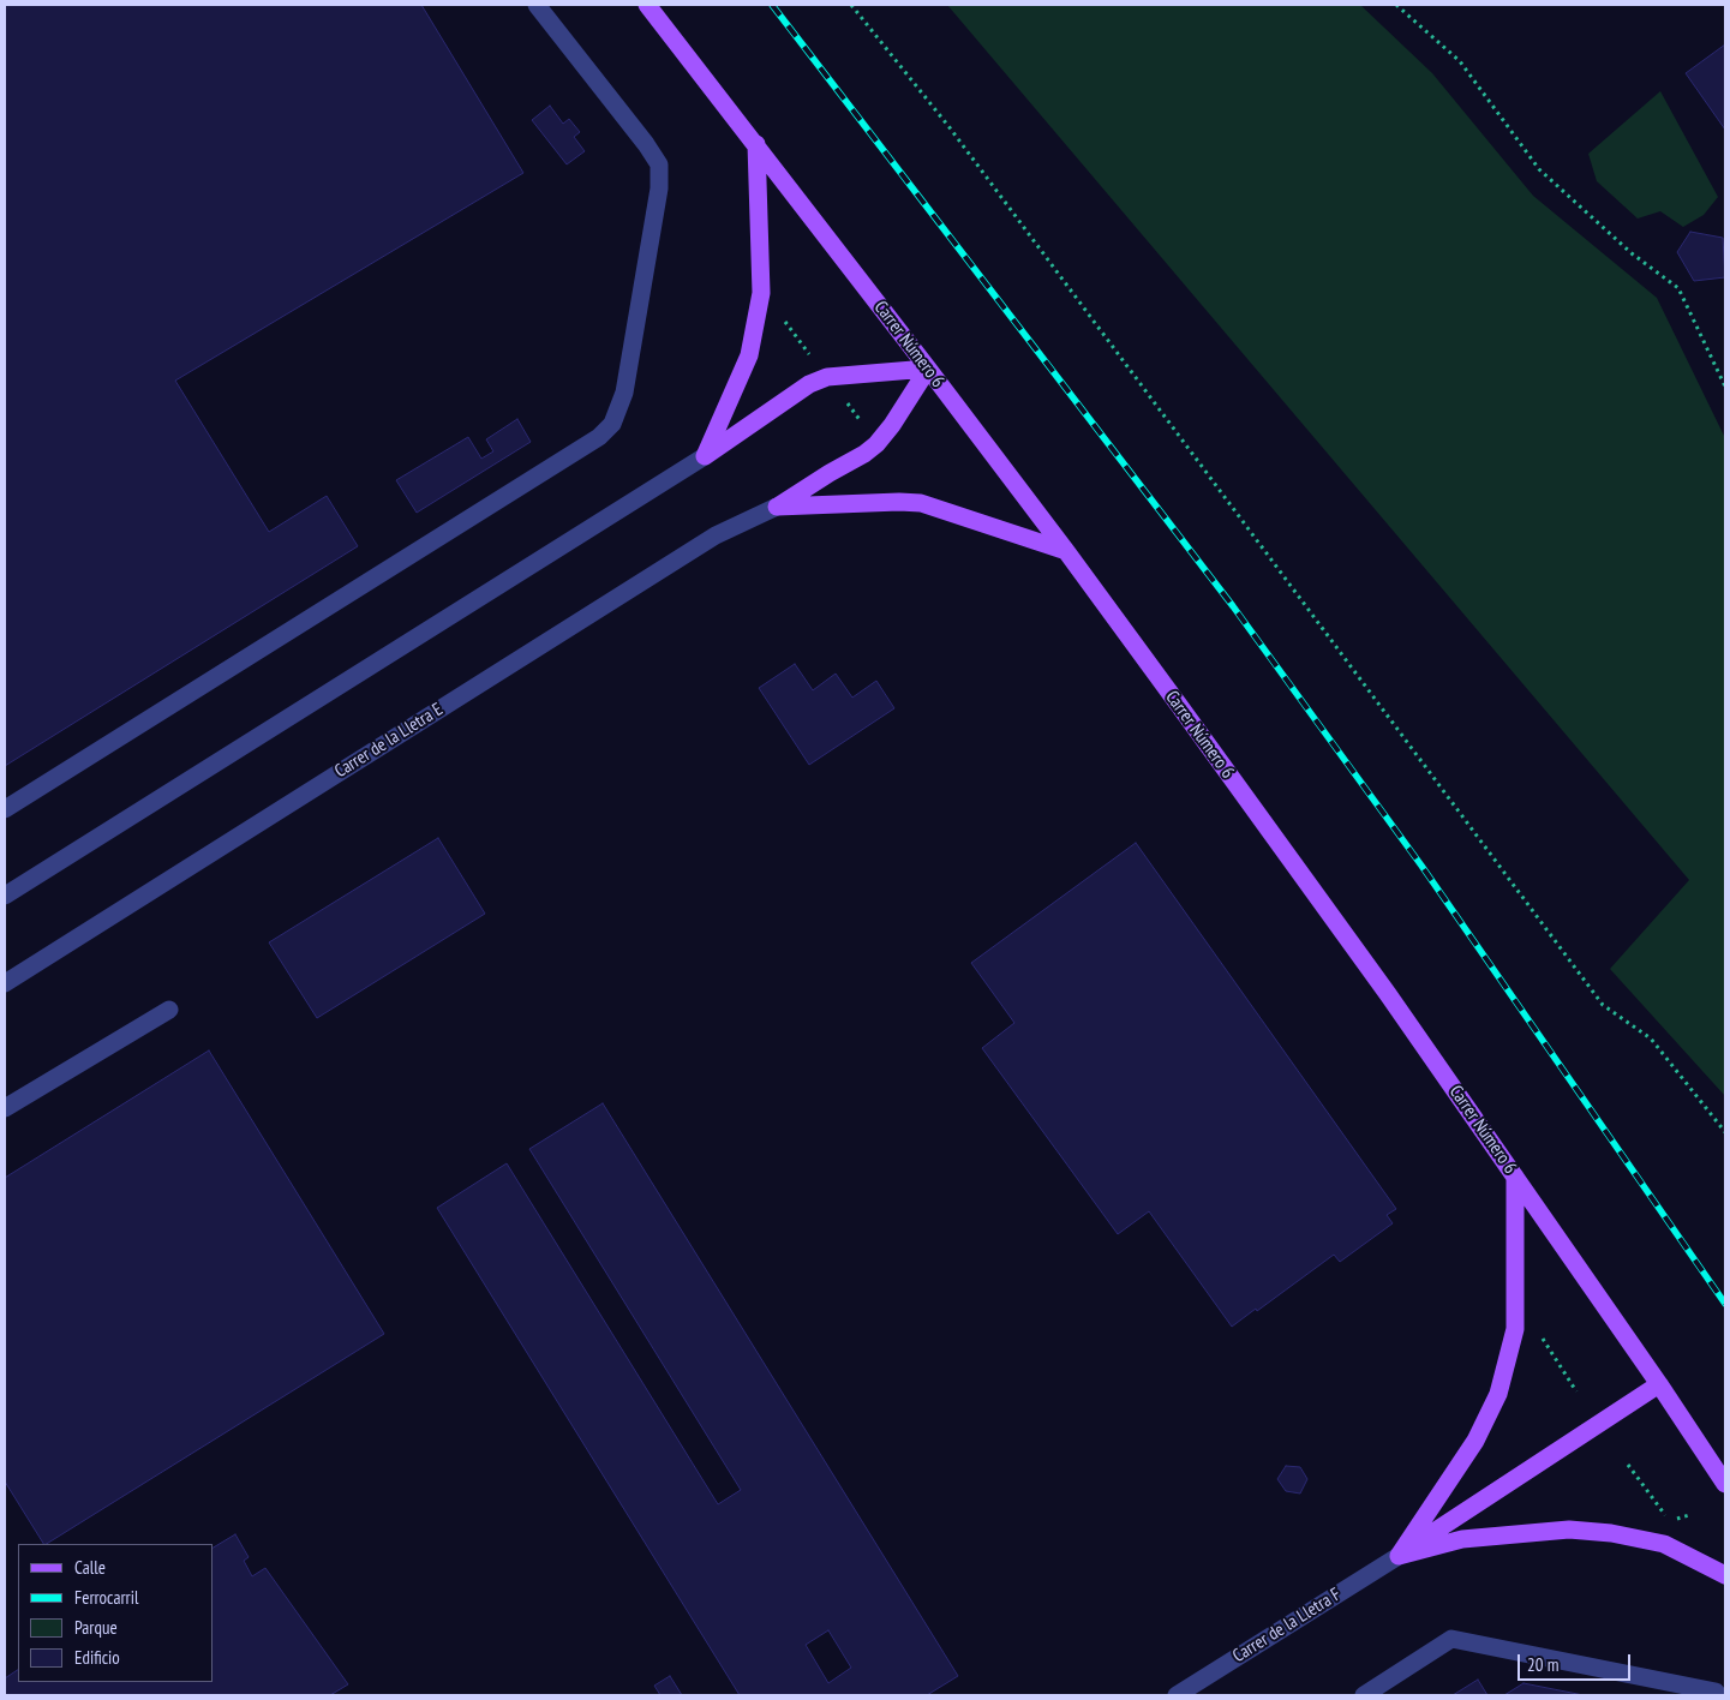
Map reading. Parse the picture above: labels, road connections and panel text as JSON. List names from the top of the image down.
{
  "streets": {
    "main road": ["Carrer Número 6"],
    "street": ["Carrer de la Lletra E", "Carrer de la Lletra F"]
  },
  "legend": [
    "Calle",
    "Ferrocarril",
    "Parque",
    "Edificio"
  ],
  "scale_bar": "20 m"
}
